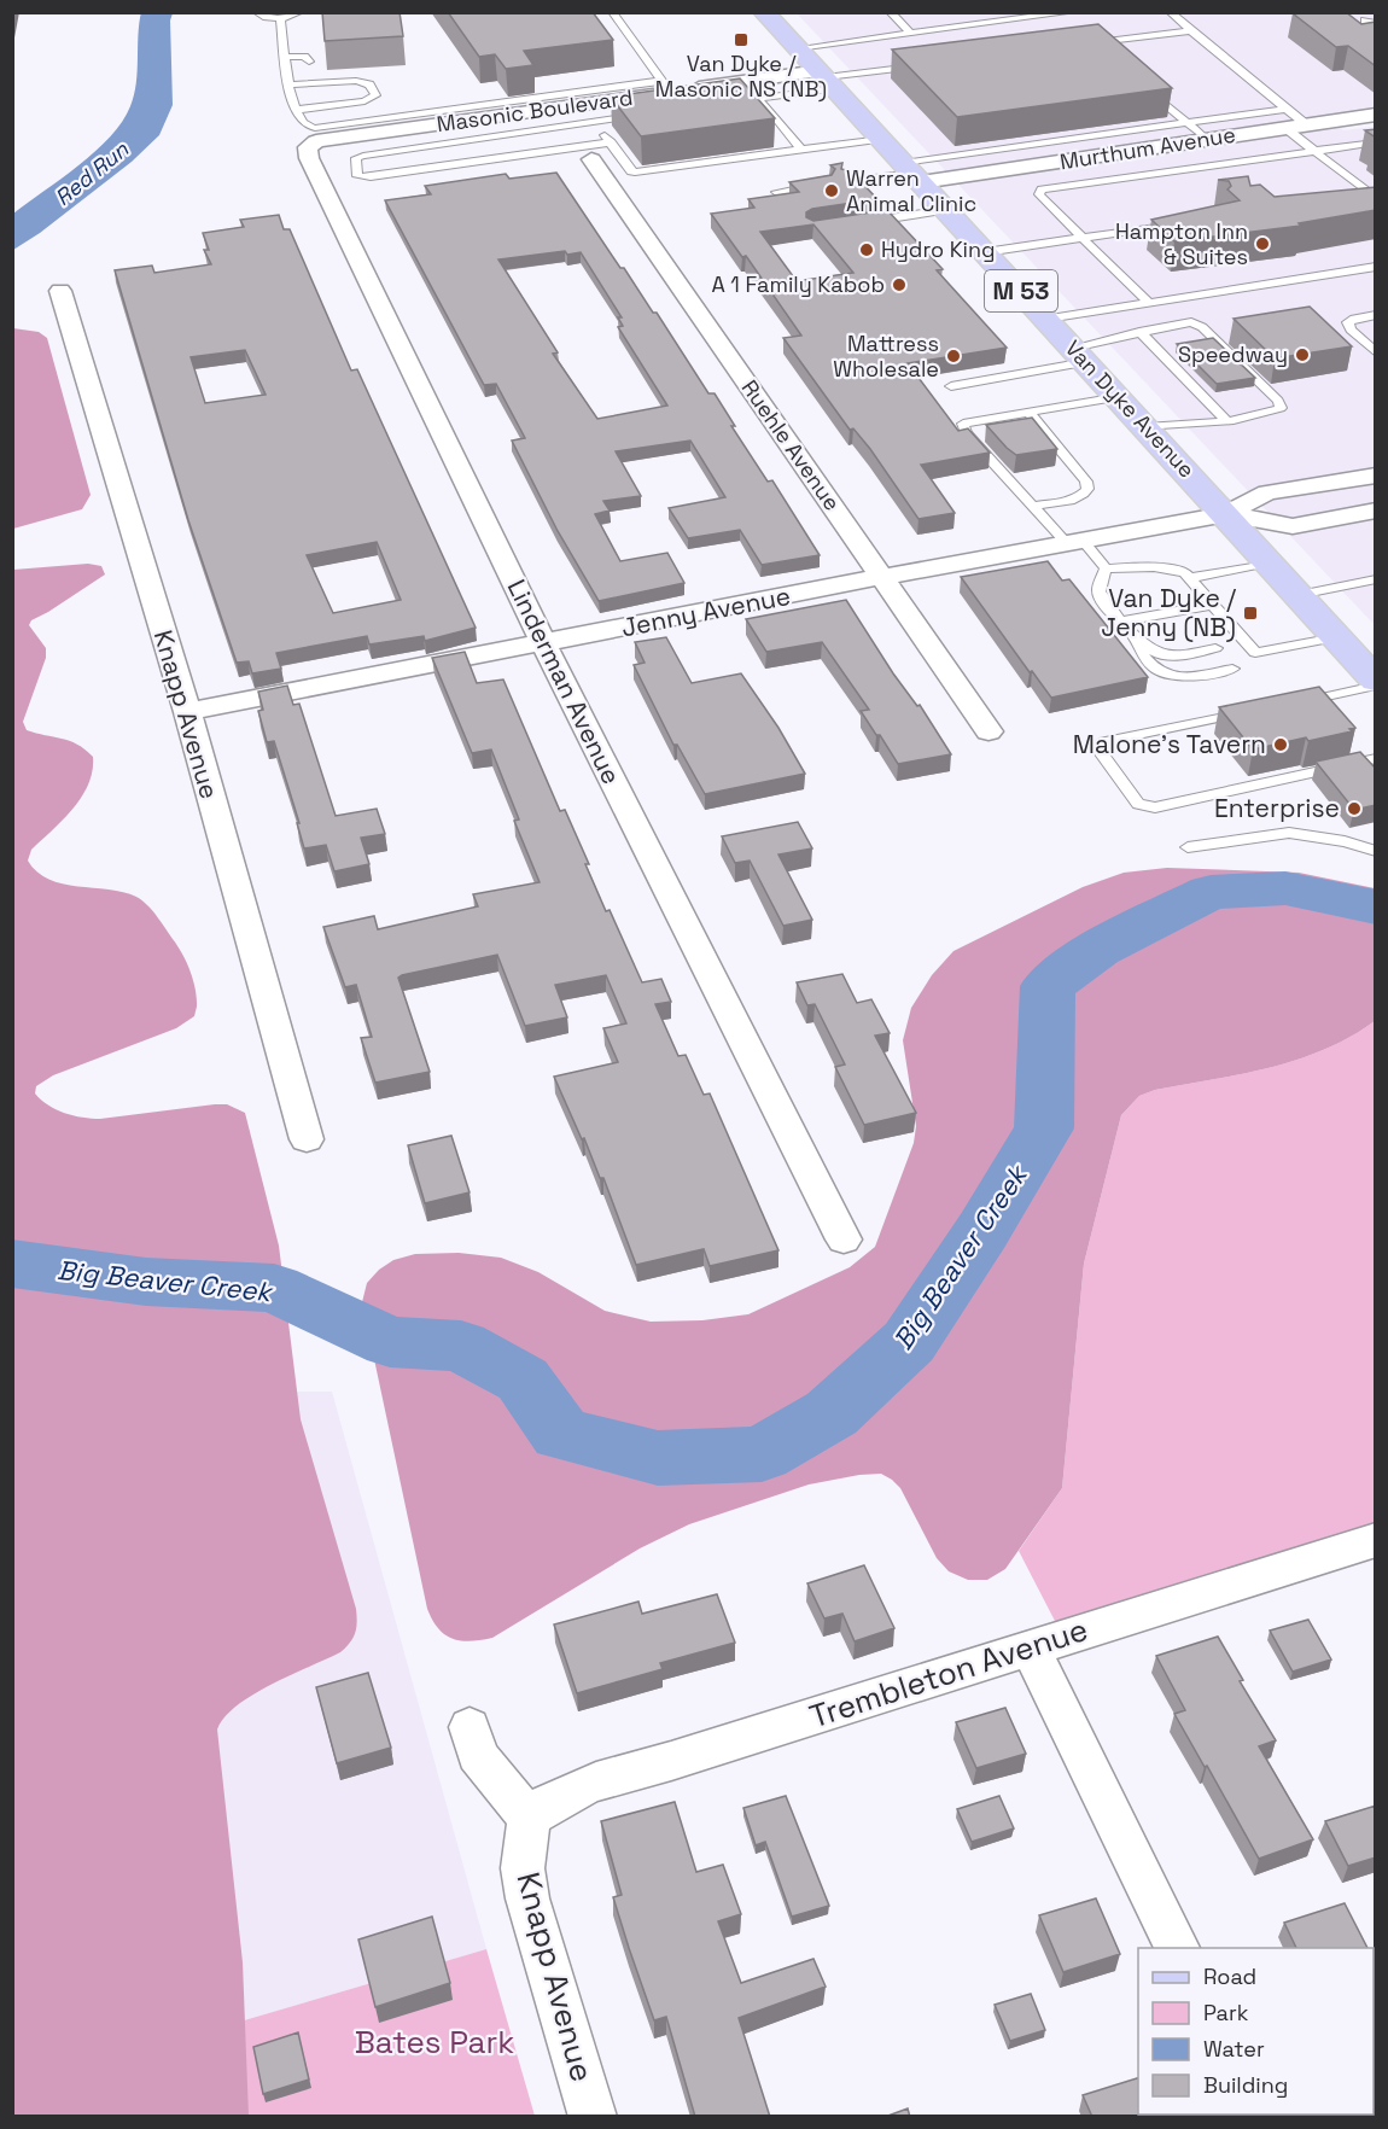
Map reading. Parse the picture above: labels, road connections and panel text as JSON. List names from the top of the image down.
{
  "streets": {
    "main road": ["M 53", "Van Dyke Avenue"],
    "street": [
      "Masonic Boulevard",
      "Murthum Avenue",
      "Ruehle Avenue",
      "Jenny Avenue",
      "Linderman Avenue",
      "Knapp Avenue",
      "Trembleton Avenue"
    ]
  },
  "crossings": [
    ["Masonic Boulevard", "Van Dyke Avenue"],
    ["Masonic Boulevard", "Linderman Avenue"],
    ["Murthum Avenue", "Van Dyke Avenue"],
    ["Van Dyke Avenue", "Jenny Avenue"],
    ["Ruehle Avenue", "Jenny Avenue"],
    ["Jenny Avenue", "Linderman Avenue"],
    ["Jenny Avenue", "Knapp Avenue"],
    ["Knapp Avenue", "Trembleton Avenue"]
  ],
  "water": ["Red Run", "Big Beaver Creek"],
  "parks": ["Bates Park"],
  "places": {
    "transit": ["Van Dyke / Masonic NS (NB)", "Van Dyke / Jenny (NB)"],
    "other": [
      "Warren Animal Clinic",
      "Hampton Inn & Suites",
      "Hydro King",
      "A 1 Family Kabob",
      "Speedway",
      "Mattress Wholesale",
      "Malone's Tavern",
      "Enterprise"
    ]
  },
  "legend": [
    "Road",
    "Park",
    "Water",
    "Building"
  ]
}
